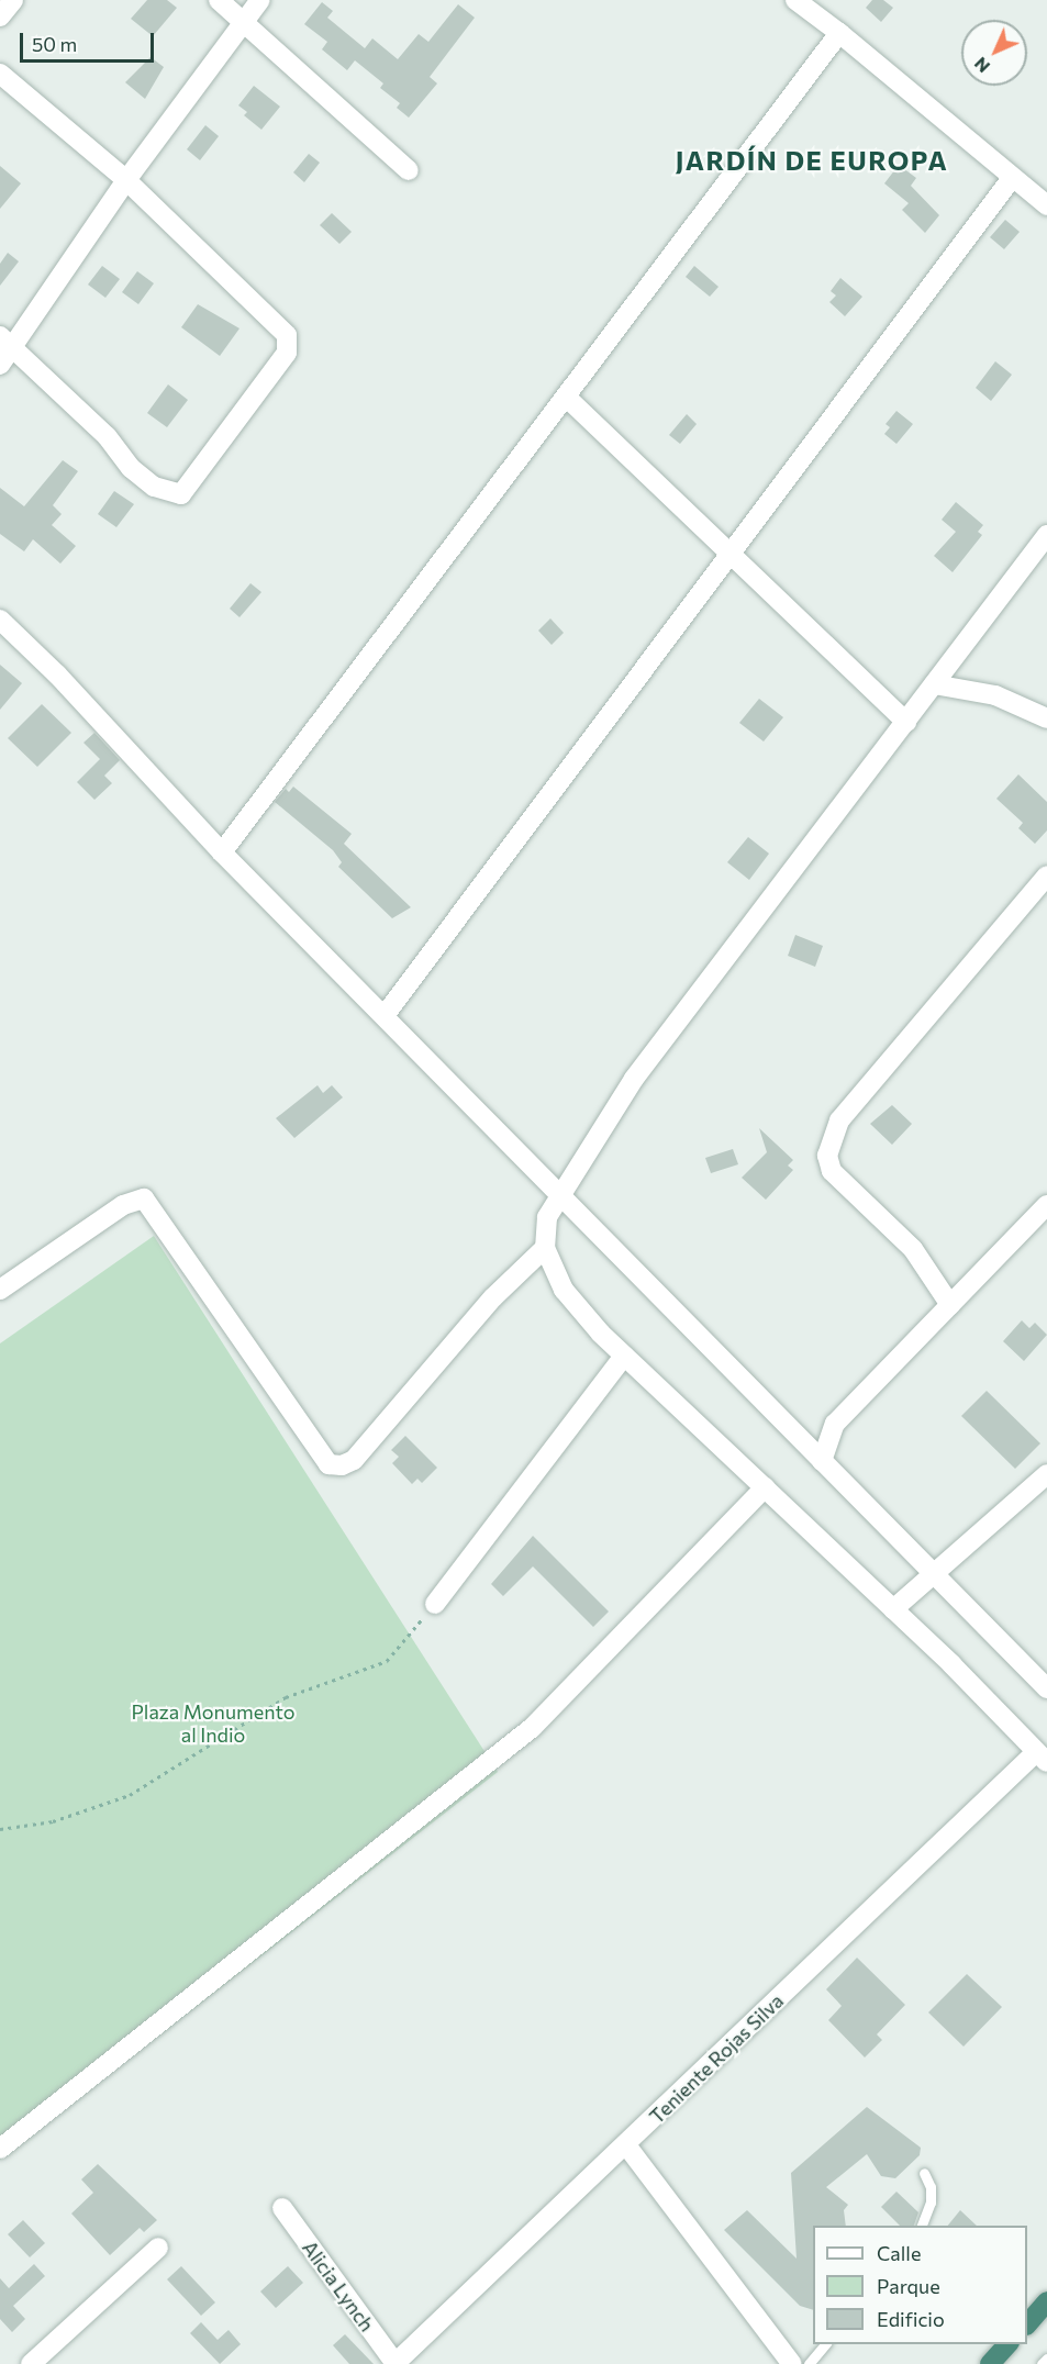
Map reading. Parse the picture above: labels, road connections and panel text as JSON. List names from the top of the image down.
{
  "streets": {
    "street": ["Teniente Rojas Silva", "Alicia Lynch"]
  },
  "crossings": [
    ["Teniente Rojas Silva", "Alicia Lynch"]
  ],
  "districts": ["JARDÍN DE EUROPA"],
  "parks": ["Plaza Monumento al Indio"],
  "legend": ["Calle", "Parque", "Edificio"],
  "scale_bar": "50 m",
  "north": "bottom left"
}
